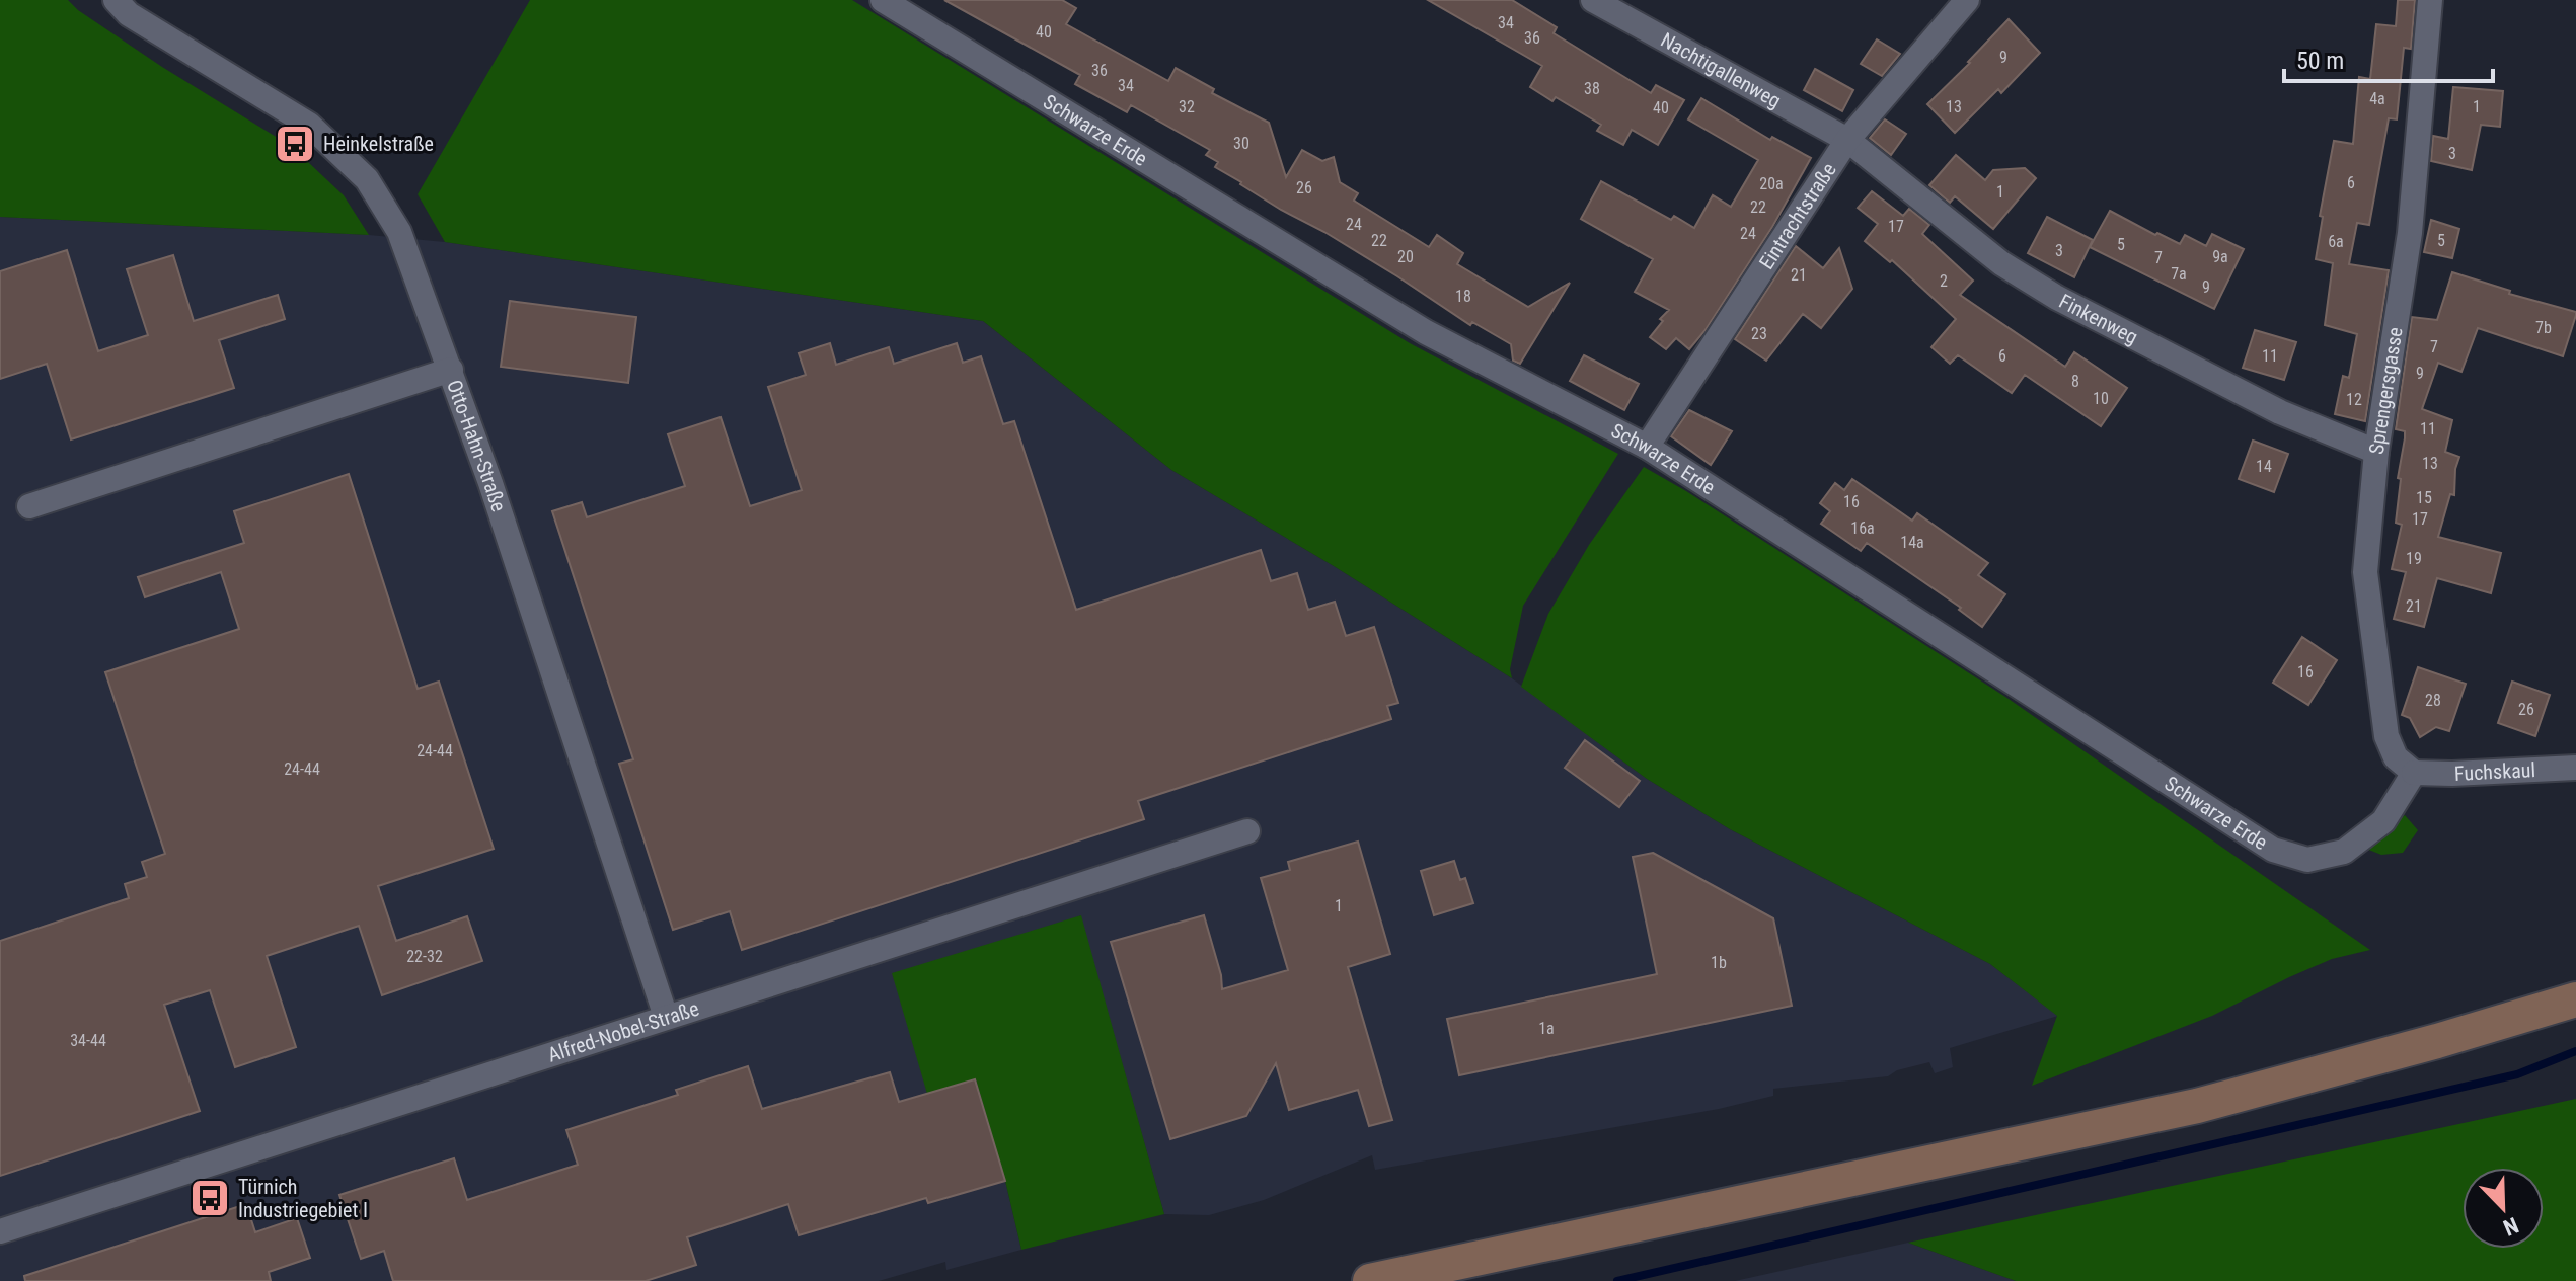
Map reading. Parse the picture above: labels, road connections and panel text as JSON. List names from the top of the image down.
{
  "streets": {
    "street": [
      "Nachtigallenweg",
      "Schwarze Erde",
      "Eintrachtstraße",
      "Finkenweg",
      "Sprengersgasse",
      "Otto-Hahn-Straße",
      "Fuchskaul",
      "Alfred-Nobel-Straße"
    ]
  },
  "crossings": [
    ["Nachtigallenweg", "Eintrachtstraße"],
    ["Nachtigallenweg", "Finkenweg"],
    ["Schwarze Erde", "Eintrachtstraße"],
    ["Schwarze Erde", "Sprengersgasse"],
    ["Schwarze Erde", "Fuchskaul"],
    ["Eintrachtstraße", "Finkenweg"],
    ["Finkenweg", "Sprengersgasse"],
    ["Sprengersgasse", "Fuchskaul"],
    ["Otto-Hahn-Straße", "Alfred-Nobel-Straße"]
  ],
  "places": {
    "bus stop": ["Heinkelstraße", "Türnich Industriegebiet I"]
  },
  "house_numbers": [
    "34",
    "40",
    "36",
    "9",
    "36",
    "34",
    "38",
    "4a",
    "32",
    "13",
    "1",
    "40",
    "30",
    "3",
    "6",
    "20a",
    "26",
    "1",
    "22",
    "24",
    "17",
    "24",
    "22",
    "5",
    "6a",
    "5",
    "3",
    "20",
    "9a",
    "7",
    "7a",
    "21",
    "2",
    "9",
    "18",
    "7b",
    "23",
    "7",
    "6",
    "11",
    "9",
    "8",
    "10",
    "12",
    "11",
    "13",
    "14",
    "15",
    "16",
    "17",
    "16a",
    "14a",
    "19",
    "21",
    "16",
    "28",
    "26",
    "24-44",
    "24-44",
    "1",
    "22-32",
    "1b",
    "1a",
    "34-44"
  ],
  "scale_bar": "50 m",
  "north": "bottom right"
}
